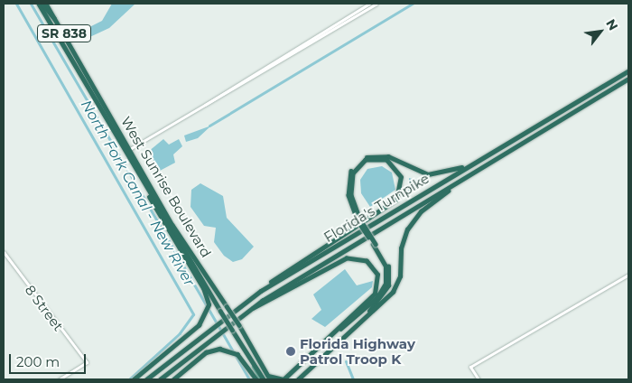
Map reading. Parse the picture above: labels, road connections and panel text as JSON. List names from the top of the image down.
{
  "streets": {
    "highway": ["SR 838", "West Sunrise Boulevard", "Florida's Turnpike"],
    "street": ["8 Street"]
  },
  "water": ["North Fork Canal - New River"],
  "places": ["Florida Highway Patrol Troop K"],
  "scale_bar": "200 m",
  "north": "top right"
}
